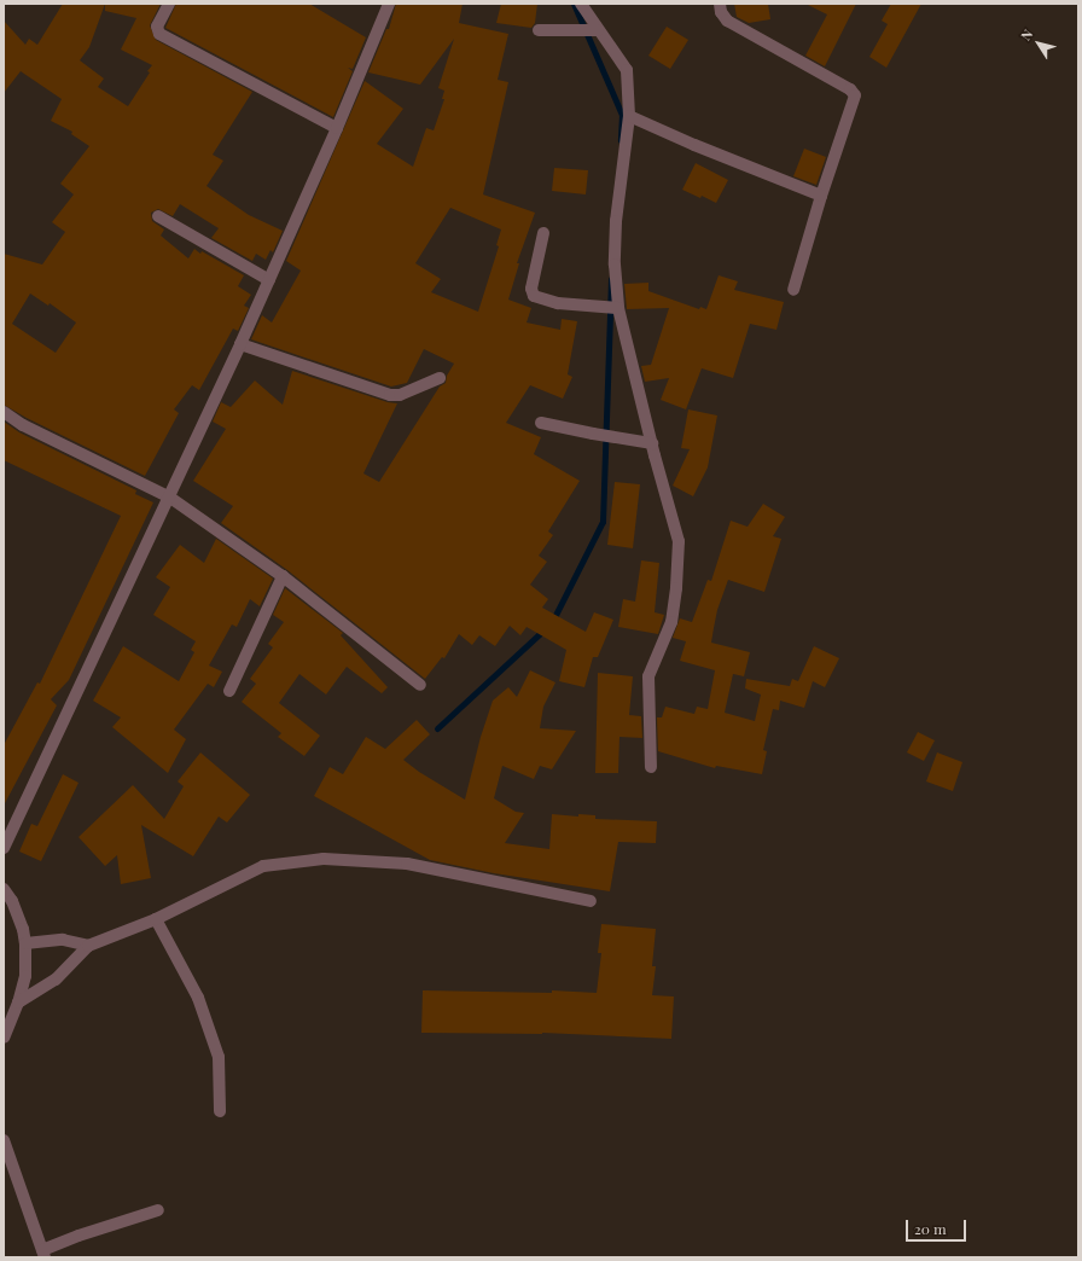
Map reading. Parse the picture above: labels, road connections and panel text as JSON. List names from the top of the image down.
{
  "scale_bar": "20 m",
  "north": "top left"
}
